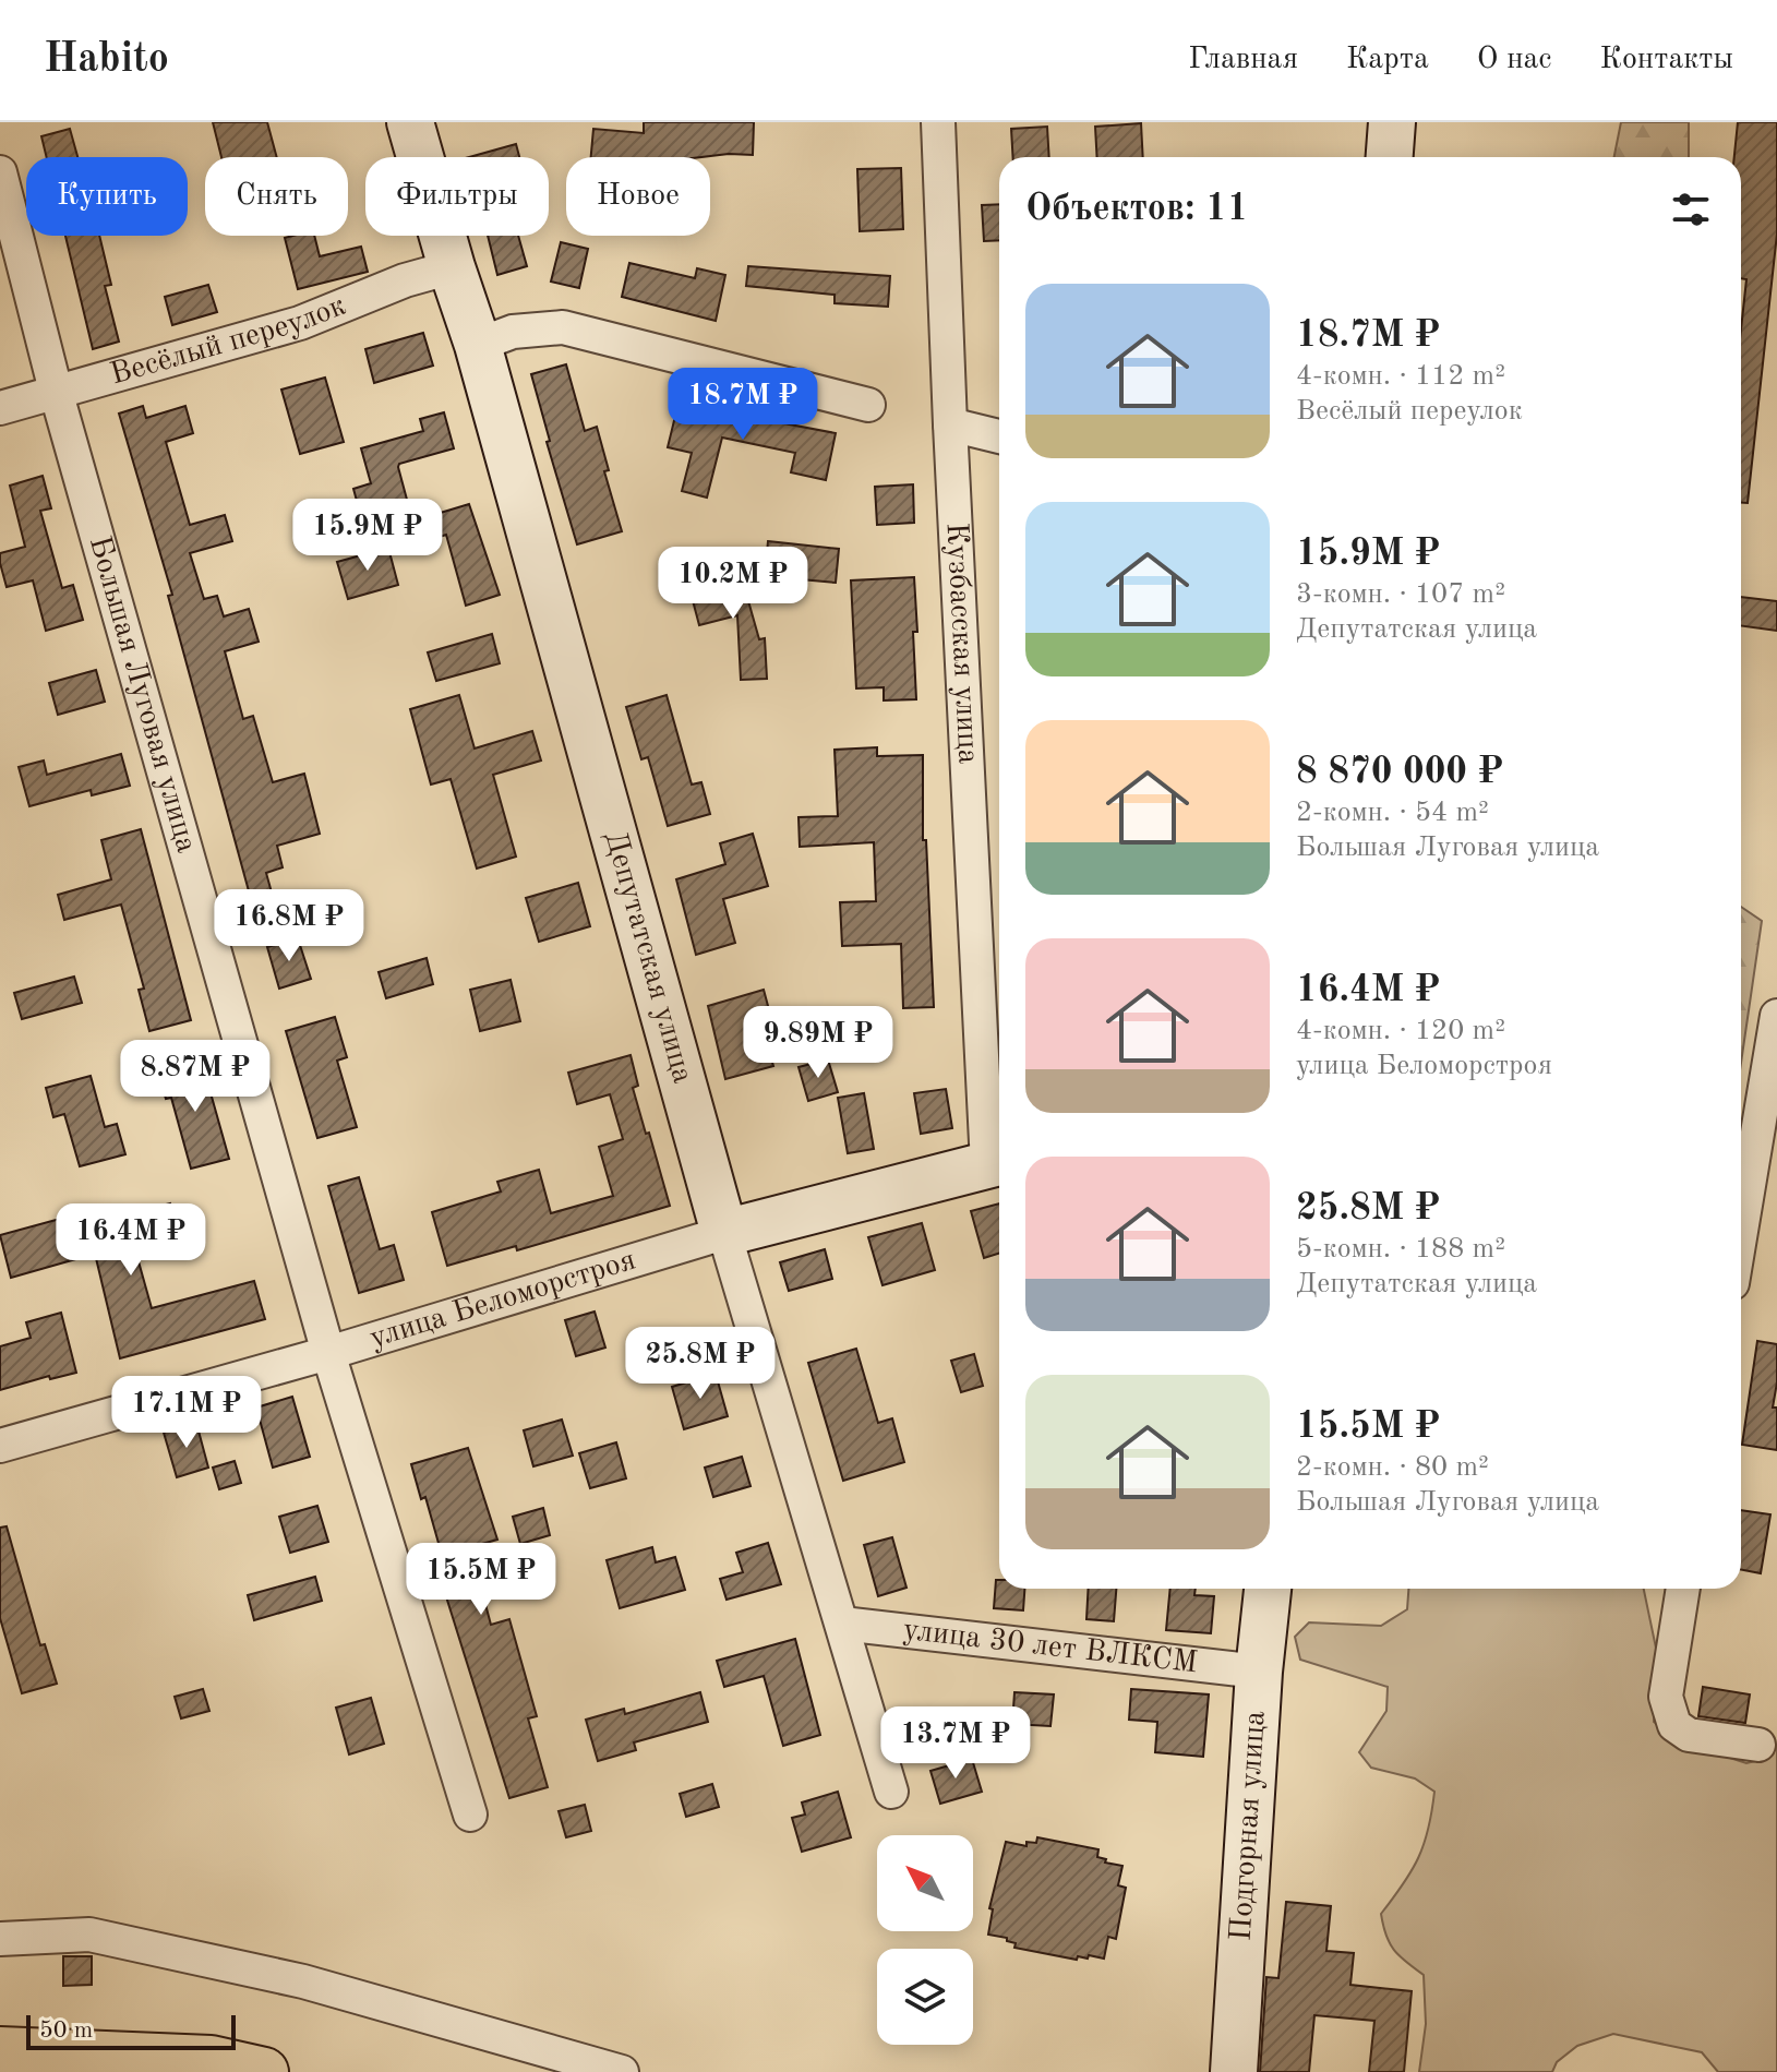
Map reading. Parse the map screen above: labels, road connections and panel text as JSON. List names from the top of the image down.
{
  "streets": {
    "street": [
      "Весёлый переулок",
      "Кузбасская улица",
      "Большая Луговая улица",
      "Депутатская улица",
      "улица Беломорстроя",
      "улица 30 лет ВЛКСМ",
      "Подгорная улица"
    ]
  },
  "crossings": [
    ["Весёлый переулок", "Большая Луговая улица"],
    ["Весёлый переулок", "Депутатская улица"],
    ["Кузбасская улица", "улица Беломорстроя"],
    ["Большая Луговая улица", "улица Беломорстроя"],
    ["Депутатская улица", "улица Беломорстроя"],
    ["Депутатская улица", "улица 30 лет ВЛКСМ"],
    ["улица 30 лет ВЛКСМ", "Подгорная улица"]
  ],
  "scale_bar": "50 m",
  "north": "top left",
  "page": {
    "header": "Habito",
    "nav": [
      "Главная",
      "Карта",
      "О нас",
      "Контакты"
    ],
    "chip": [
      "Купить",
      "Снять",
      "Фильтры",
      "Новое"
    ],
    "heading": "Объектов: 11",
    "list": [
      {
        "name": "18.7M ₽",
        "note": "4-комн. · 112 m² · Весёлый переулок"
      },
      {
        "name": "15.9M ₽",
        "note": "3-комн. · 107 m² · Депутатская улица"
      },
      {
        "name": "8 870 000 ₽",
        "note": "2-комн. · 54 m² · Большая Луговая улица"
      },
      {
        "name": "16.4M ₽",
        "note": "4-комн. · 120 m² · улица Беломорстроя"
      },
      {
        "name": "25.8M ₽",
        "note": "5-комн. · 188 m² · Депутатская улица"
      },
      {
        "name": "15.5M ₽",
        "note": "2-комн. · 80 m² · Большая Луговая улица"
      }
    ],
    "price": [
      "18.7M ₽",
      "15.9M ₽",
      "10.2M ₽",
      "16.8M ₽",
      "9.89M ₽",
      "8.87M ₽",
      "16.4M ₽",
      "25.8M ₽",
      "17.1M ₽",
      "15.5M ₽",
      "13.7M ₽"
    ],
    "scale": "50 m"
  }
}
